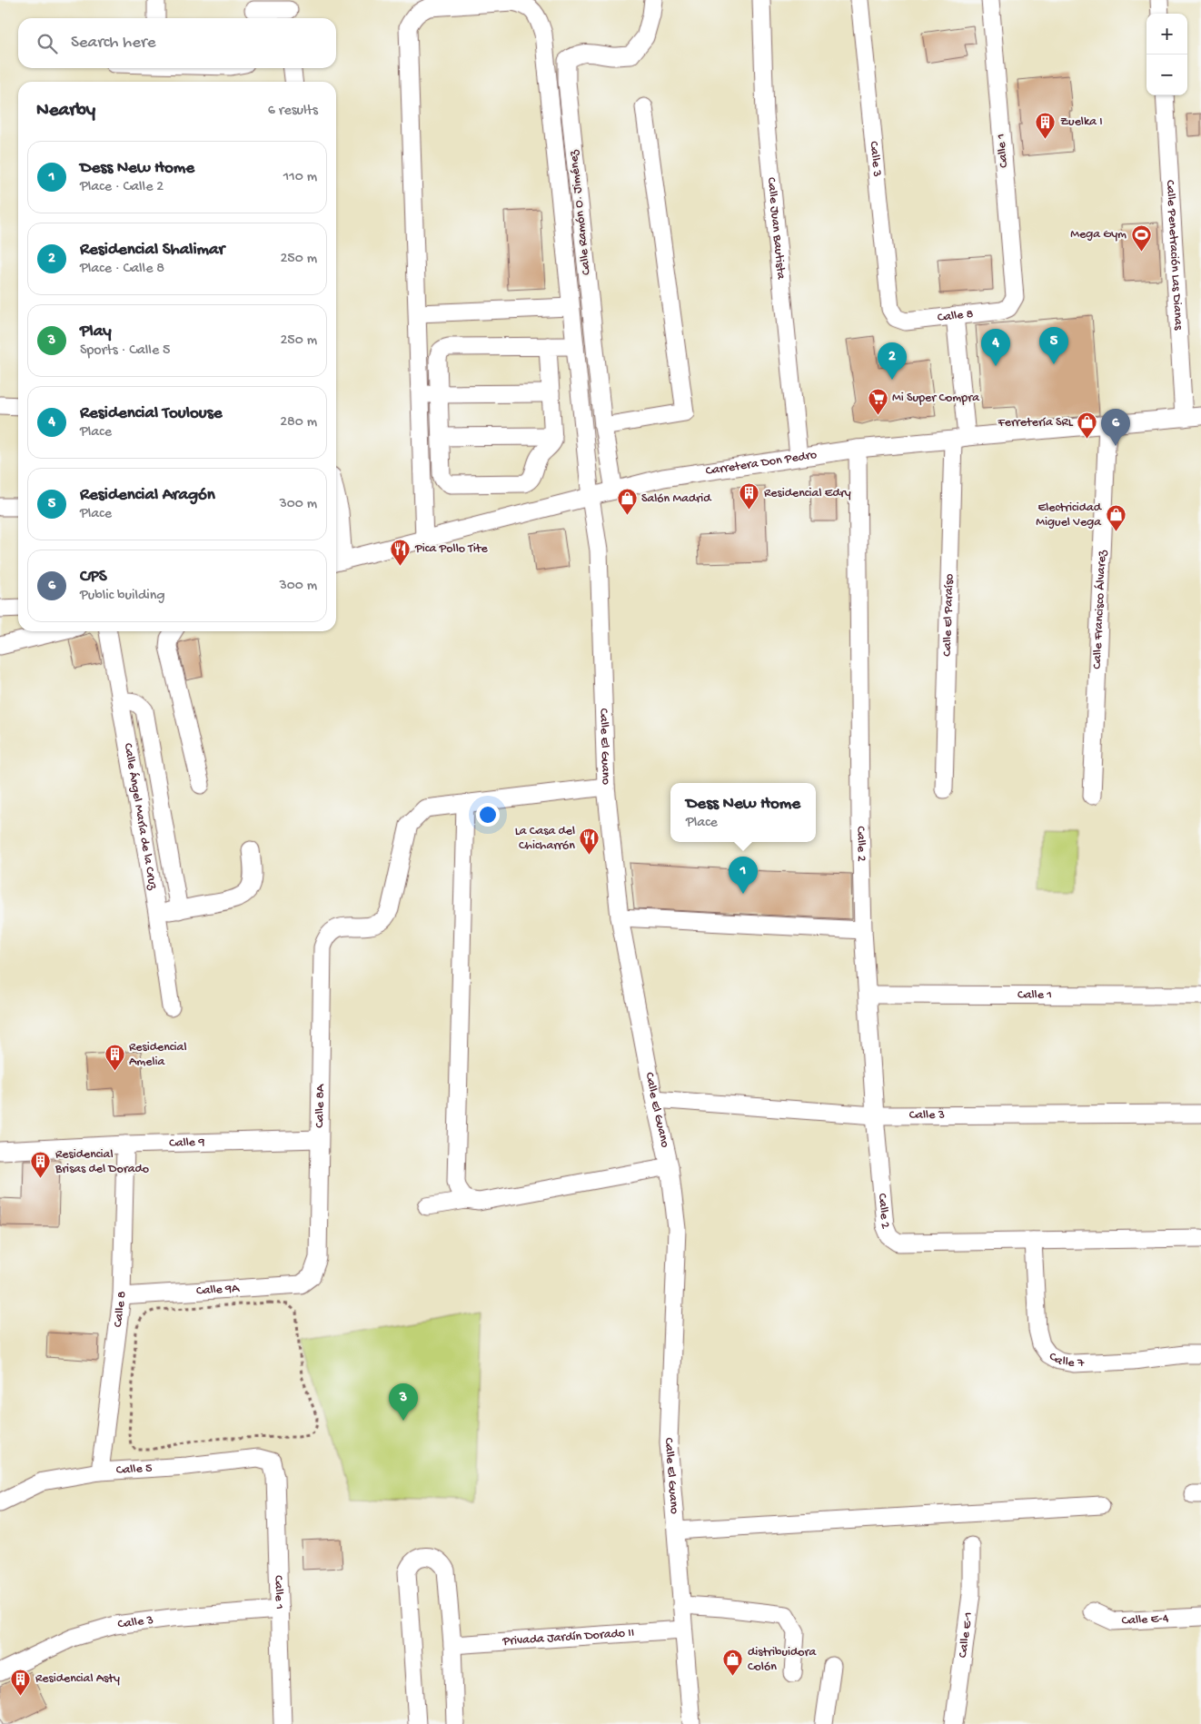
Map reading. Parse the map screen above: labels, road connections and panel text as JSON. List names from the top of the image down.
{
  "streets": {
    "street": [
      "Calle 1",
      "Calle 3",
      "Calle Ramón O. Jiménez",
      "Calle Juan Bautista",
      "Calle Penetración Las Dianas",
      "Calle 8",
      "Carretera Don Pedro",
      "Calle Francisco Álvarez",
      "Calle El Paraíso",
      "Calle El Guano",
      "Calle Ángel María de la Cruz",
      "Calle 2",
      "Calle 8A",
      "Calle 9",
      "Calle 9A",
      "Calle 7",
      "Calle 5",
      "Calle E-4",
      "Calle E-1",
      "Privada Jardín Dorado II"
    ]
  },
  "crossings": [
    ["Calle 1", "Calle 3"],
    ["Calle 1", "Calle 8"],
    ["Calle 1", "Calle 2"],
    ["Calle 1", "Calle 5"],
    ["Calle 3", "Calle 8"],
    ["Calle 3", "Calle El Guano"],
    ["Calle 3", "Calle 2"],
    ["Calle Ramón O. Jiménez", "Carretera Don Pedro"],
    ["Calle Juan Bautista", "Carretera Don Pedro"],
    ["Calle Penetración Las Dianas", "Carretera Don Pedro"],
    ["Calle 8", "Calle El Paraíso"],
    ["Calle 8", "Calle 9"],
    ["Calle 8", "Calle 9A"],
    ["Calle 8", "Calle 5"],
    ["Carretera Don Pedro", "Calle Francisco Álvarez"],
    ["Carretera Don Pedro", "Calle El Paraíso"],
    ["Carretera Don Pedro", "Calle El Guano"],
    ["Carretera Don Pedro", "Calle 2"],
    ["Calle El Guano", "Privada Jardín Dorado II"],
    ["Calle 2", "Calle 7"],
    ["Calle 8A", "Calle 9"],
    ["Calle 8A", "Calle 9A"]
  ],
  "places": {
    "building": [
      "Zuelka I",
      "Residencial Edry",
      "Residencial Amelia",
      "Residencial Brisas del Dorado",
      "Residencial Asty"
    ],
    "sports": ["Mega Gym"],
    "supermarket": ["Mi Super Compra"],
    "shop": [
      "Ferretería SRL",
      "Salón Madrid",
      "Electricidad Miguel Vega",
      "distribuidora Colón"
    ],
    "restaurant": ["Pica Pollo Tite", "La Casa del Chicharrón"]
  },
  "page": {
    "map_buttons": ["+", "−"],
    "search": "Search here",
    "heading": ["Nearby", "6 results"],
    "list": [
      {
        "mark": "1",
        "name": "Dess New Home",
        "note": "Place · Calle 2",
        "value": "110 m"
      },
      {
        "mark": "2",
        "name": "Residencial Shalimar",
        "note": "Place · Calle 8",
        "value": "250 m"
      },
      {
        "mark": "3",
        "name": "Play",
        "note": "Sports · Calle 5",
        "value": "250 m"
      },
      {
        "mark": "4",
        "name": "Residencial Toulouse",
        "note": "Place",
        "value": "280 m"
      },
      {
        "mark": "5",
        "name": "Residencial Aragón",
        "note": "Place",
        "value": "300 m"
      },
      {
        "mark": "6",
        "name": "CPS",
        "note": "Public building",
        "value": "300 m"
      }
    ],
    "pins": [
      "5",
      "4",
      "2",
      "6",
      "1",
      "3"
    ],
    "popup": ["Dess New Home", "Place"]
  }
}
